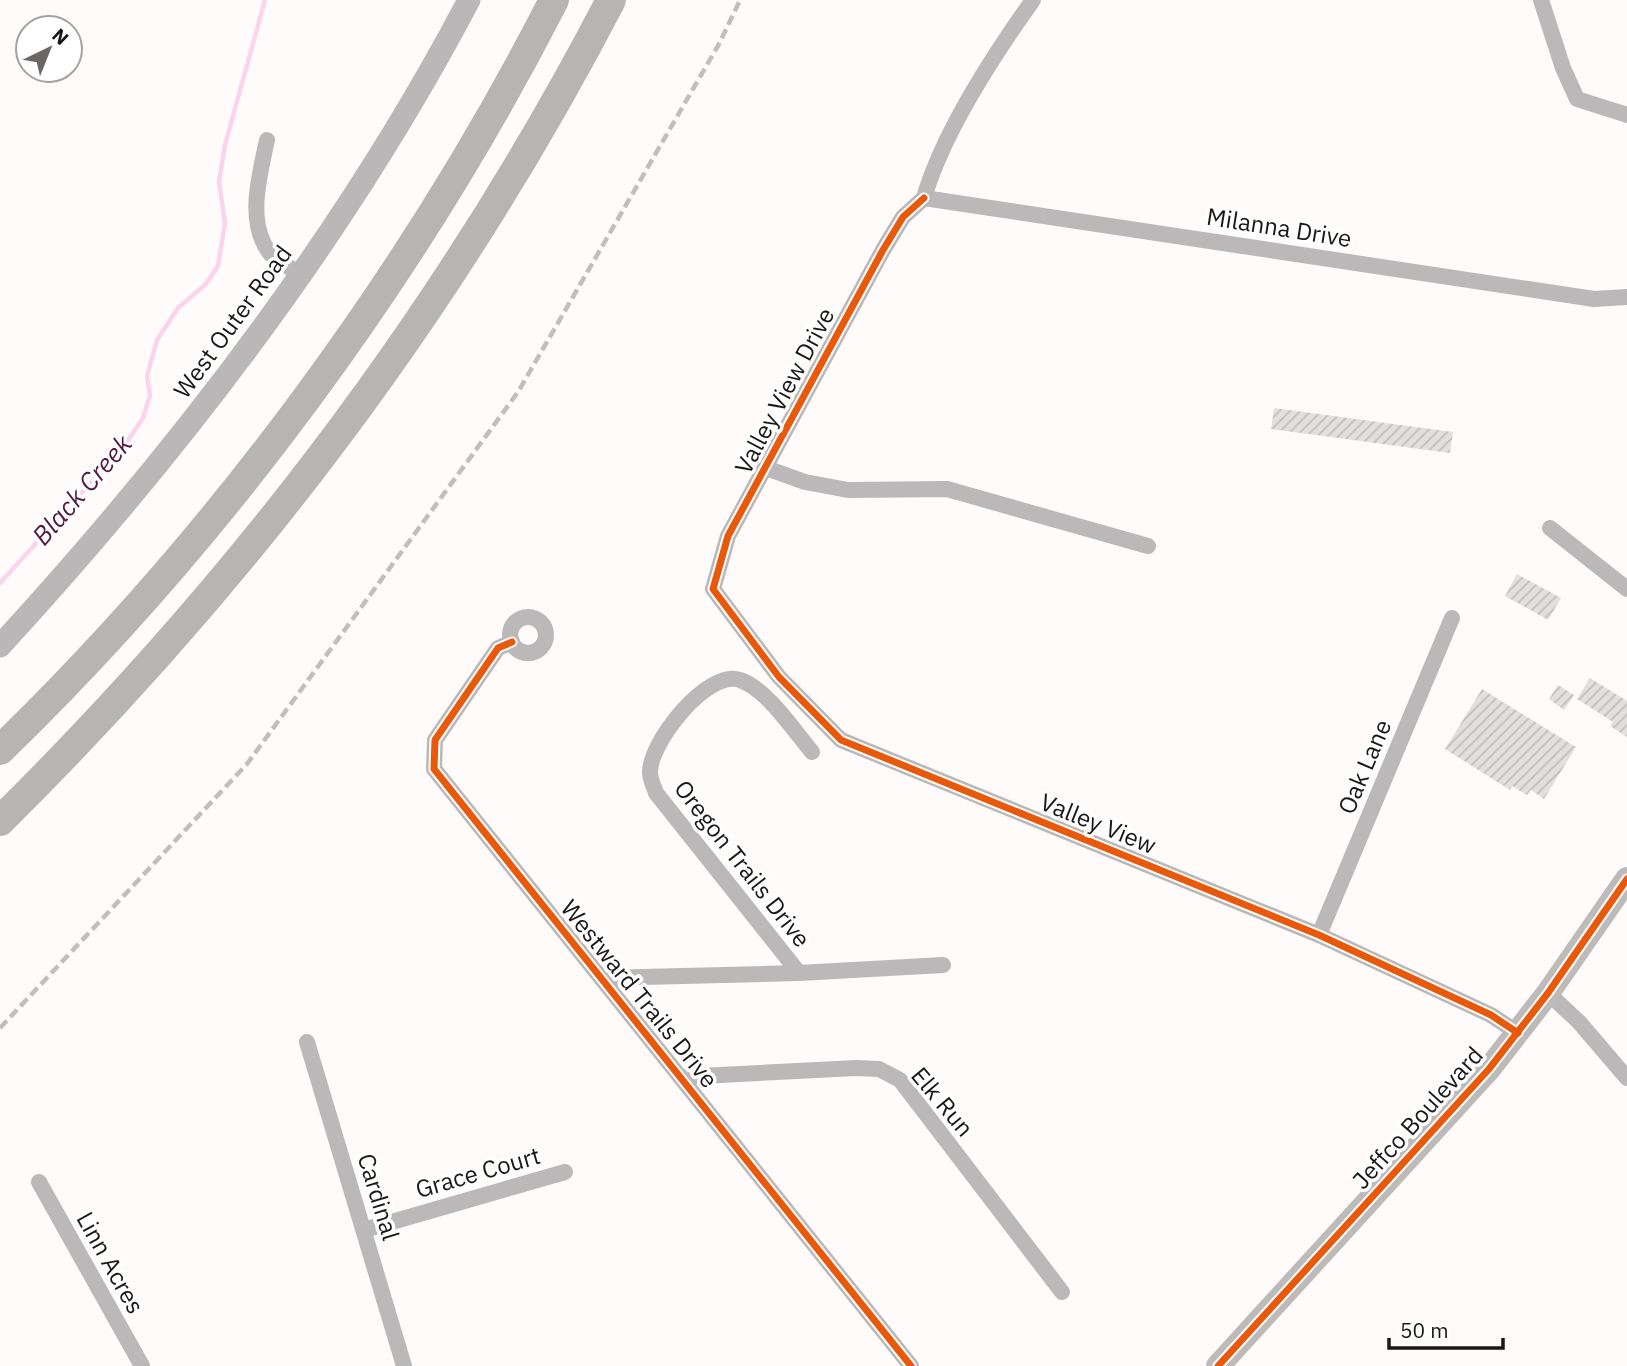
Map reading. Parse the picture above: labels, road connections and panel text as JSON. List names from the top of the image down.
{
  "streets": {
    "main road": ["Jeffco Boulevard"],
    "street": [
      "Milanna Drive",
      "West Outer Road",
      "Valley View Drive",
      "Oak Lane",
      "Valley View",
      "Oregon Trails Drive",
      "Westward Trails Drive",
      "Elk Run",
      "Grace Court",
      "Cardinal",
      "Linn Acres"
    ]
  },
  "crossings": [
    ["Milanna Drive", "Valley View Drive"],
    ["Valley View Drive", "Valley View"],
    ["Oak Lane", "Valley View"],
    ["Valley View", "Jeffco Boulevard"],
    ["Westward Trails Drive", "Elk Run"],
    ["Grace Court", "Cardinal"]
  ],
  "water": ["Black Creek"],
  "scale_bar": "50 m",
  "north": "top right"
}
